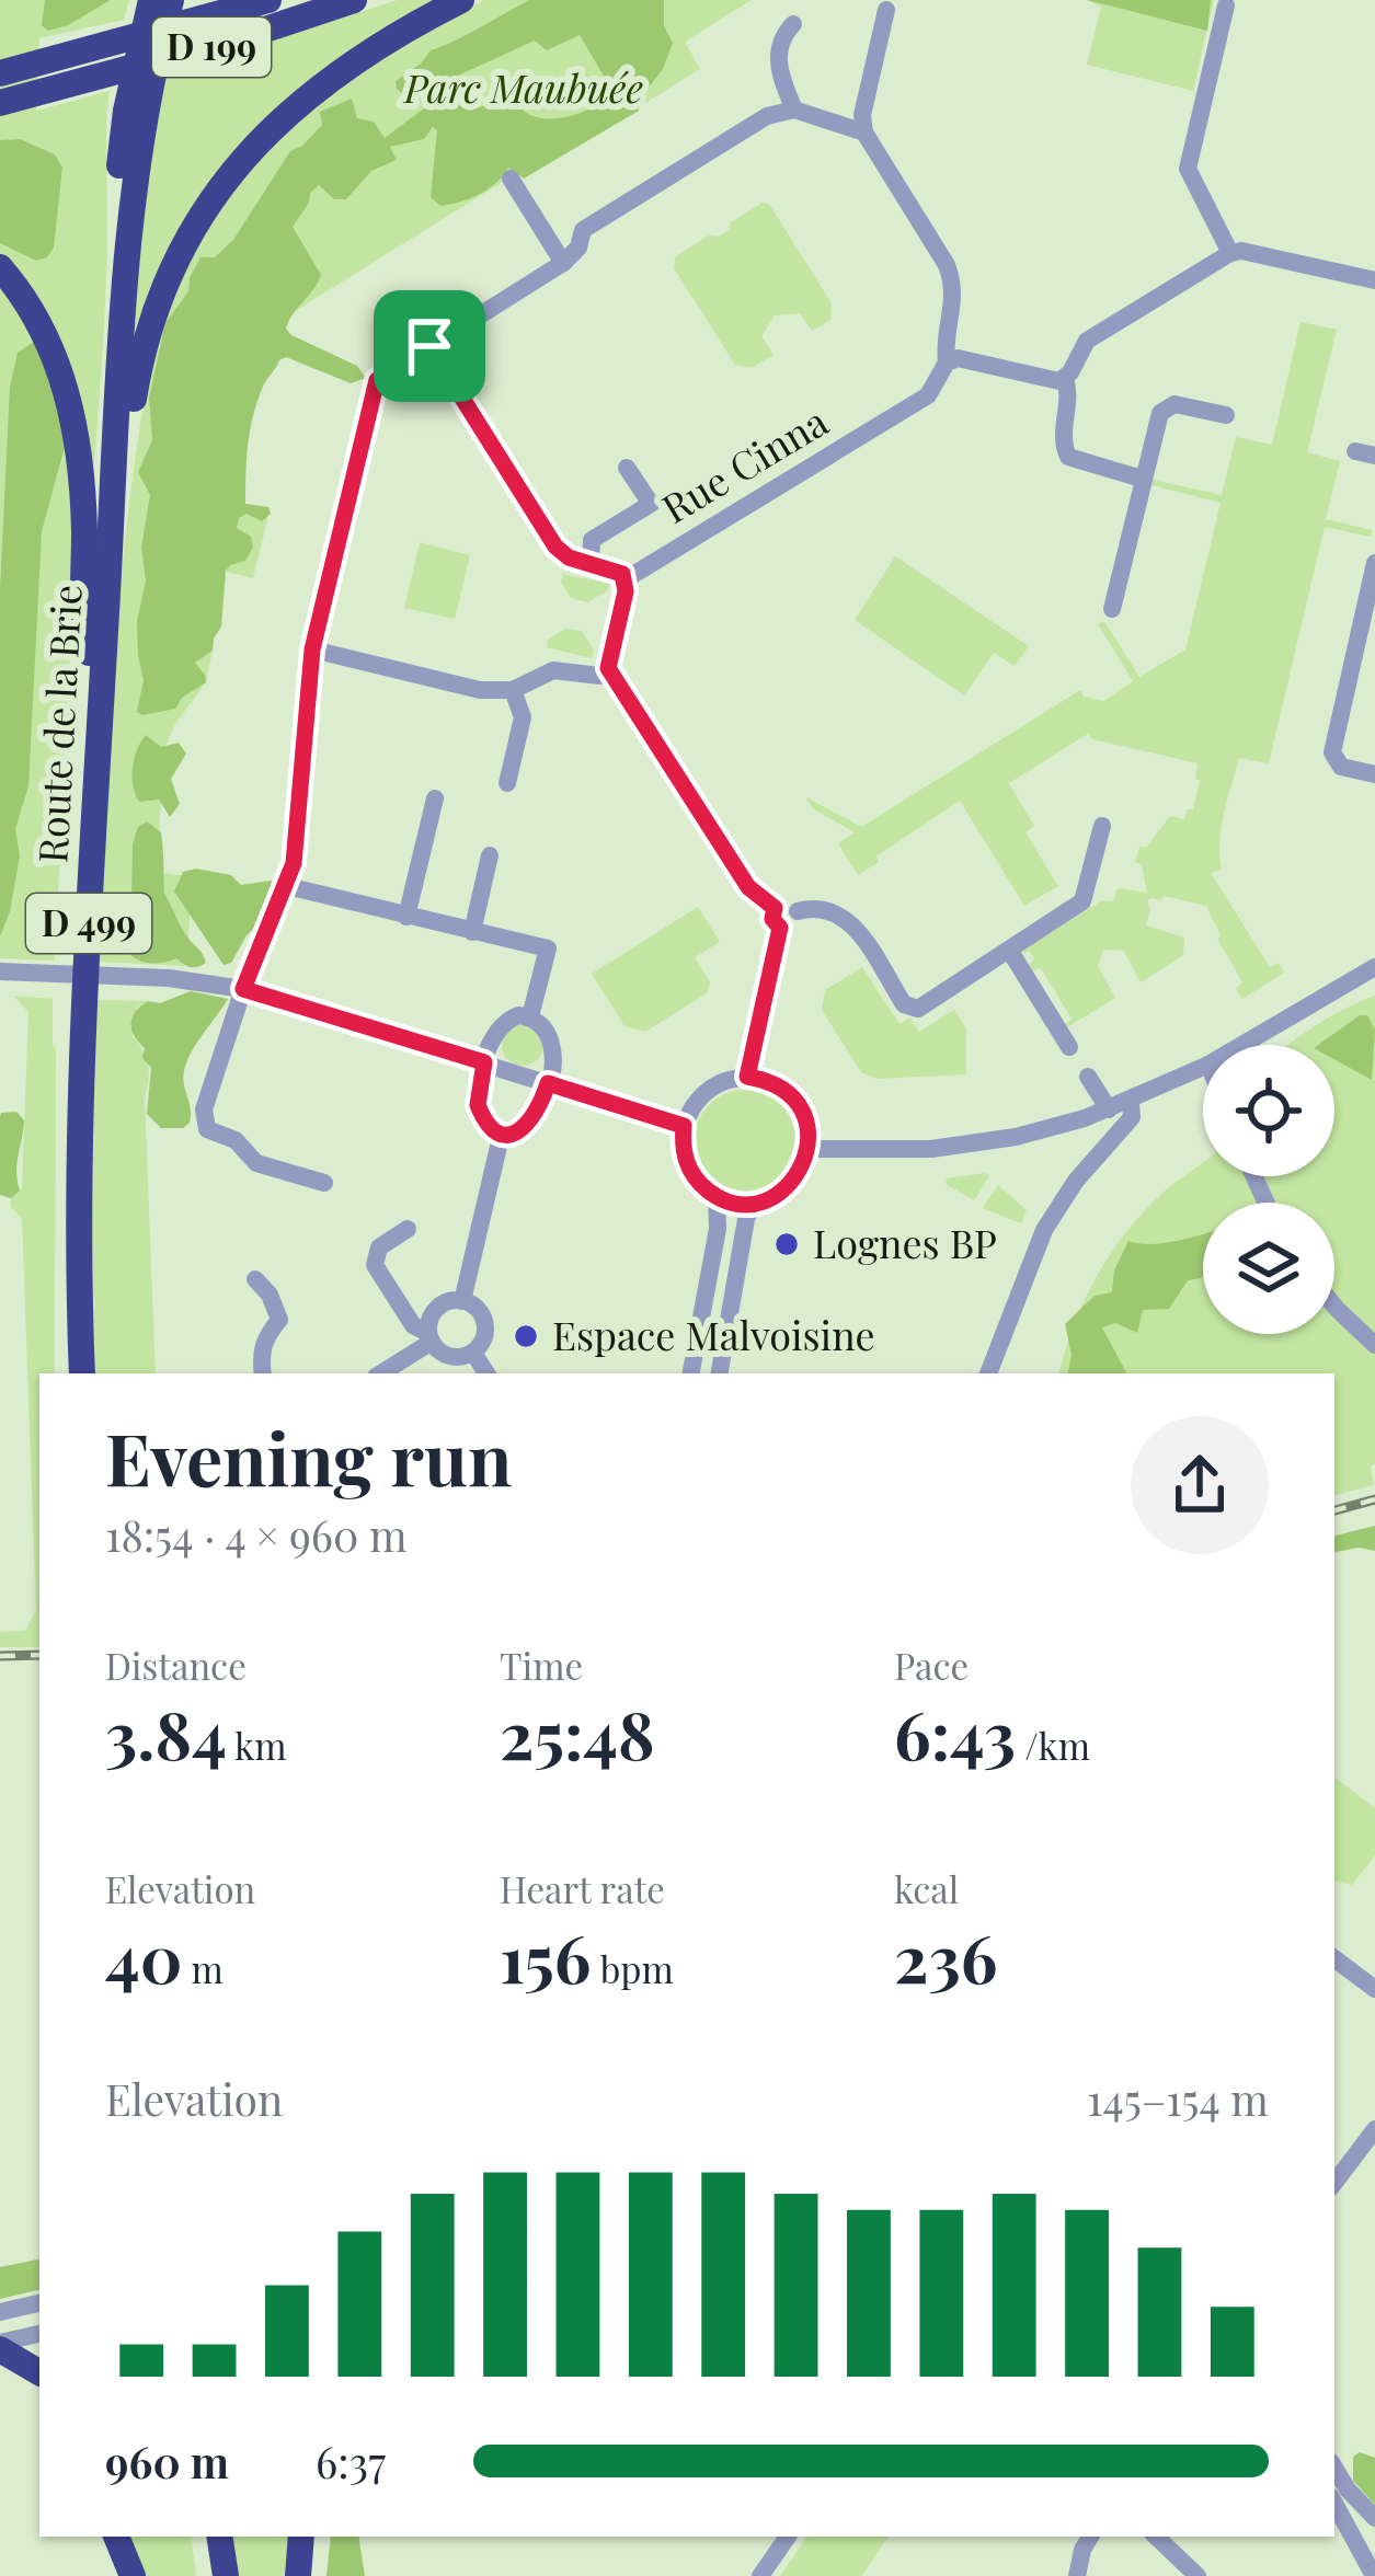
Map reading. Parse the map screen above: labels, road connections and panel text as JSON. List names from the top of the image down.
{
  "streets": {
    "highway": ["D 199", "Route de la Brie", "D 499"],
    "street": ["Rue Cinna"]
  },
  "parks": ["Parc Maubuée"],
  "places": ["Lognes BP", "Espace Malvoisine"],
  "page": {
    "heading": ["Evening run", "18:54 · 4 × 960 m"],
    "stats": [
      ["Distance", "3.84 km"],
      ["Time", "25:48"],
      ["Pace", "6:43 /km"],
      ["Elevation", "40 m"],
      ["Heart rate", "156 bpm"],
      ["kcal", "236"]
    ],
    "chart": ["Elevation", "145–154 m"],
    "list": [
      {
        "name": "960 m",
        "note": "6:37"
      }
    ]
  }
}
